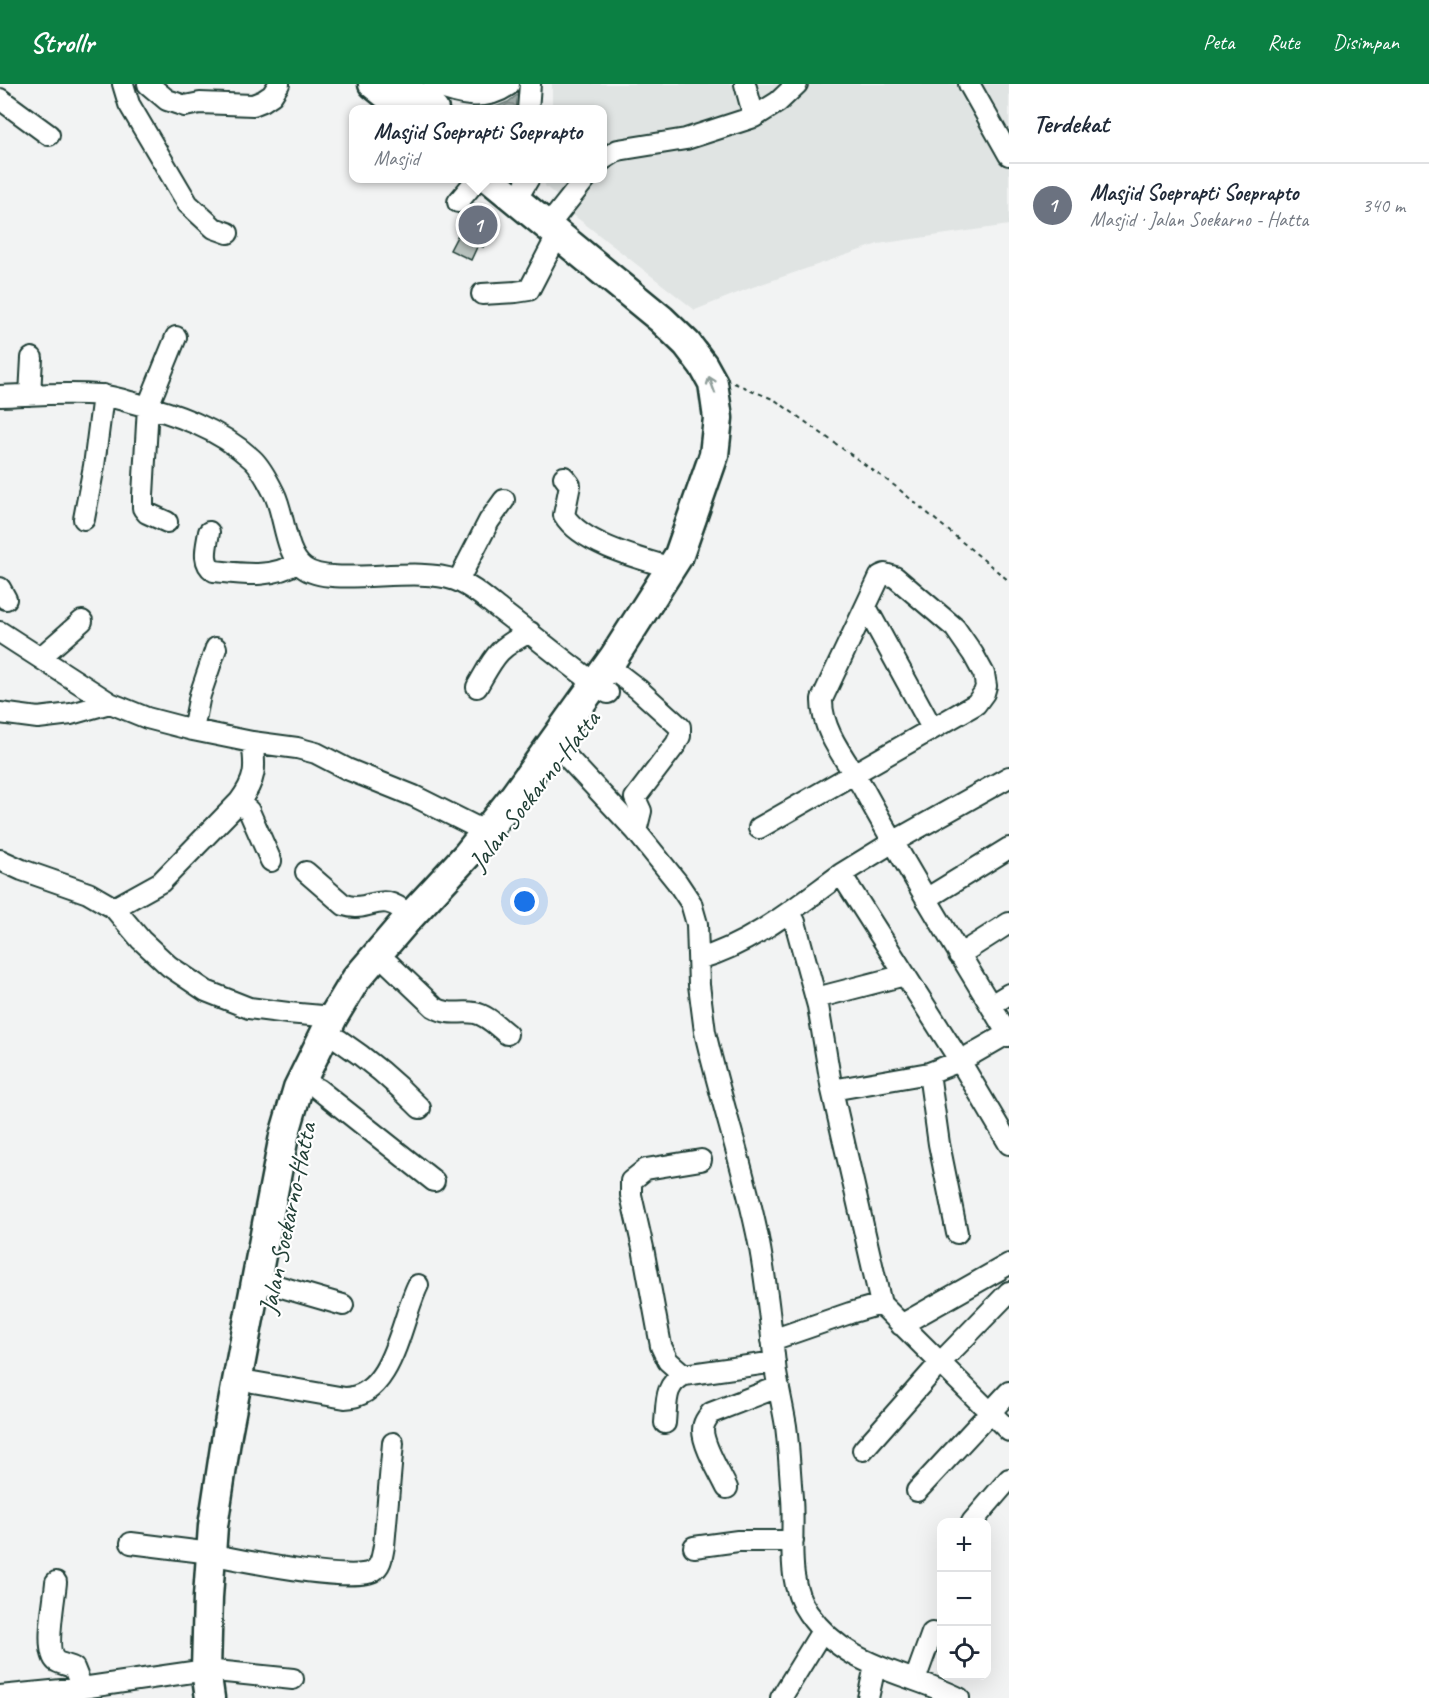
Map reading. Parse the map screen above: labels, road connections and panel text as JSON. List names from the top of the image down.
{
  "streets": {
    "highway": ["Jalan Soekarno-Hatta"]
  },
  "page": {
    "header": "Strollr",
    "nav": ["Peta", "Rute", "Disimpan"],
    "heading": "Terdekat",
    "popup": ["Masjid Soeprapti Soeprapto", "Masjid"],
    "list": [
      {
        "mark": "1",
        "name": "Masjid Soeprapti Soeprapto",
        "note": "Masjid · Jalan Soekarno - Hatta",
        "value": "340 m"
      }
    ],
    "pins": "1",
    "map_buttons": ["+", "−"]
  }
}
